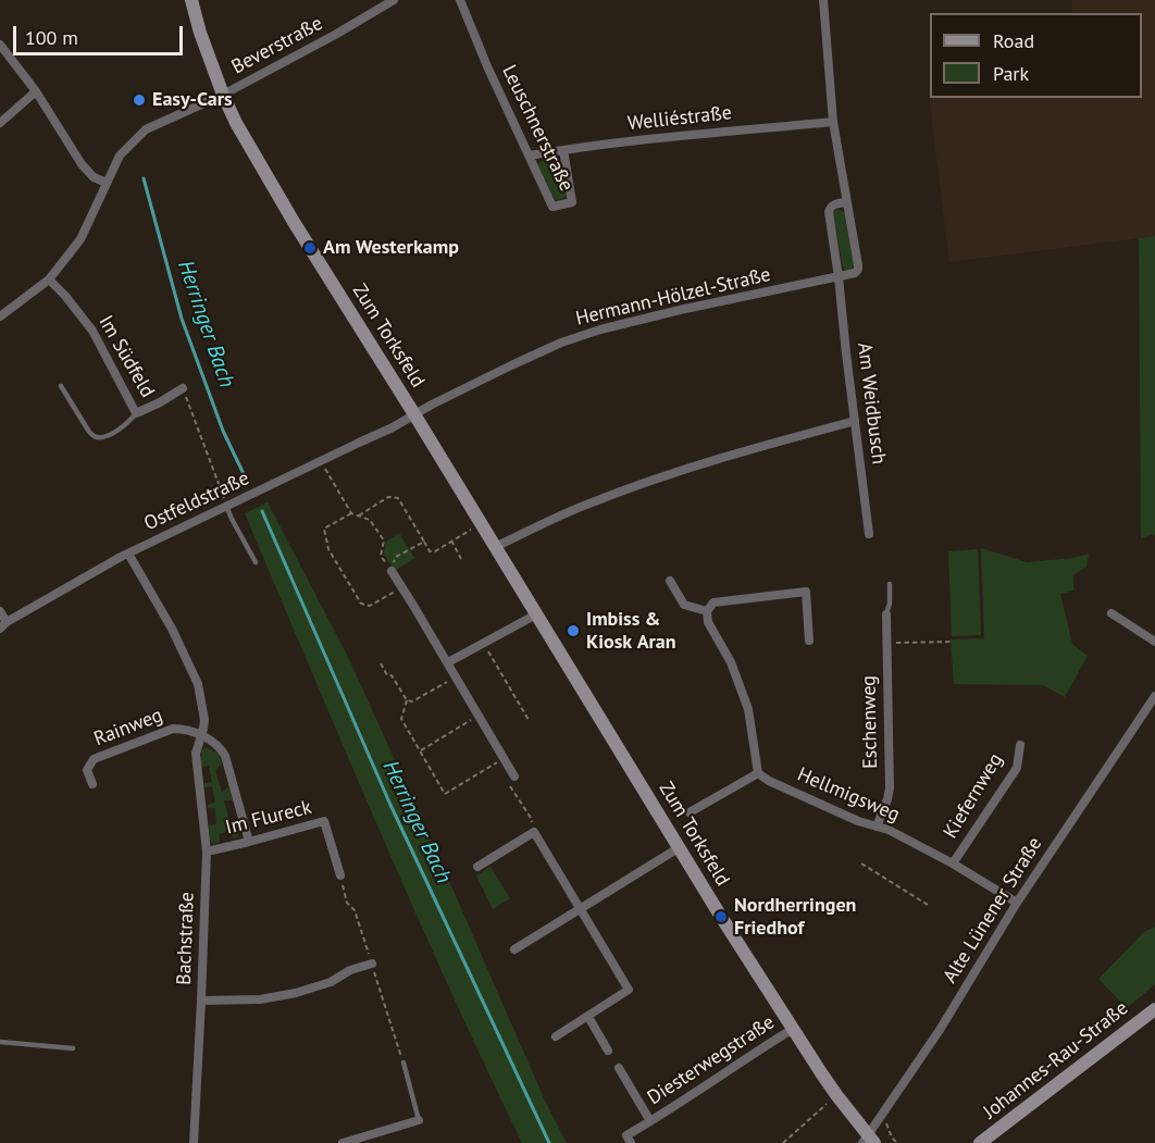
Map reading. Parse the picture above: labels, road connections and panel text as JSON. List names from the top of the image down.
{
  "streets": {
    "main road": ["Zum Torksfeld", "Johannes-Rau-Straße"],
    "street": [
      "Beverstraße",
      "Welliéstraße",
      "Leuschnerstraße",
      "Hermann-Hölzel-Straße",
      "Im Südfeld",
      "Am Weidbusch",
      "Ostfeldstraße",
      "Eschenweg",
      "Rainweg",
      "Hellmigsweg",
      "Kiefernweg",
      "Im Flureck",
      "Alte Lünener Straße",
      "Bachstraße",
      "Diesterwegstraße"
    ]
  },
  "crossings": [
    ["Beverstraße", "Zum Torksfeld"],
    ["Beverstraße", "Im Südfeld"],
    ["Welliéstraße", "Leuschnerstraße"],
    ["Hermann-Hölzel-Straße", "Zum Torksfeld"],
    ["Hermann-Hölzel-Straße", "Am Weidbusch"],
    ["Hermann-Hölzel-Straße", "Ostfeldstraße"],
    ["Zum Torksfeld", "Ostfeldstraße"],
    ["Zum Torksfeld", "Alte Lünener Straße"],
    ["Zum Torksfeld", "Diesterwegstraße"],
    ["Ostfeldstraße", "Bachstraße"],
    ["Eschenweg", "Hellmigsweg"],
    ["Rainweg", "Bachstraße"],
    ["Hellmigsweg", "Kiefernweg"],
    ["Hellmigsweg", "Alte Lünener Straße"],
    ["Im Flureck", "Bachstraße"]
  ],
  "water": ["Herringer Bach"],
  "places": [
    "Easy-Cars",
    "Am Westerkamp",
    "Imbiss & Kiosk Aran",
    "Nordherringen Friedhof"
  ],
  "legend": ["Road", "Park"],
  "scale_bar": "100 m"
}
